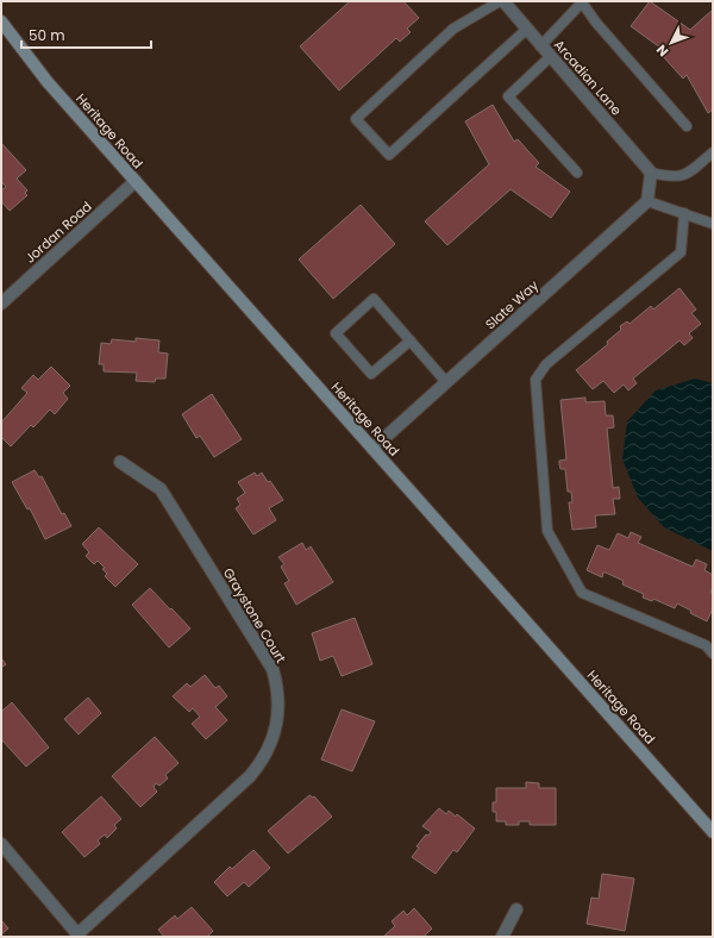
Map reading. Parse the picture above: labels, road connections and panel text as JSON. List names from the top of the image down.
{
  "streets": {
    "main road": ["Heritage Road"],
    "street": [
      "Arcadian Lane",
      "Jordan Road",
      "Slate Way",
      "Graystone Court"
    ]
  },
  "crossings": [
    ["Heritage Road", "Jordan Road"],
    ["Heritage Road", "Slate Way"]
  ],
  "scale_bar": "50 m",
  "north": "bottom left"
}
